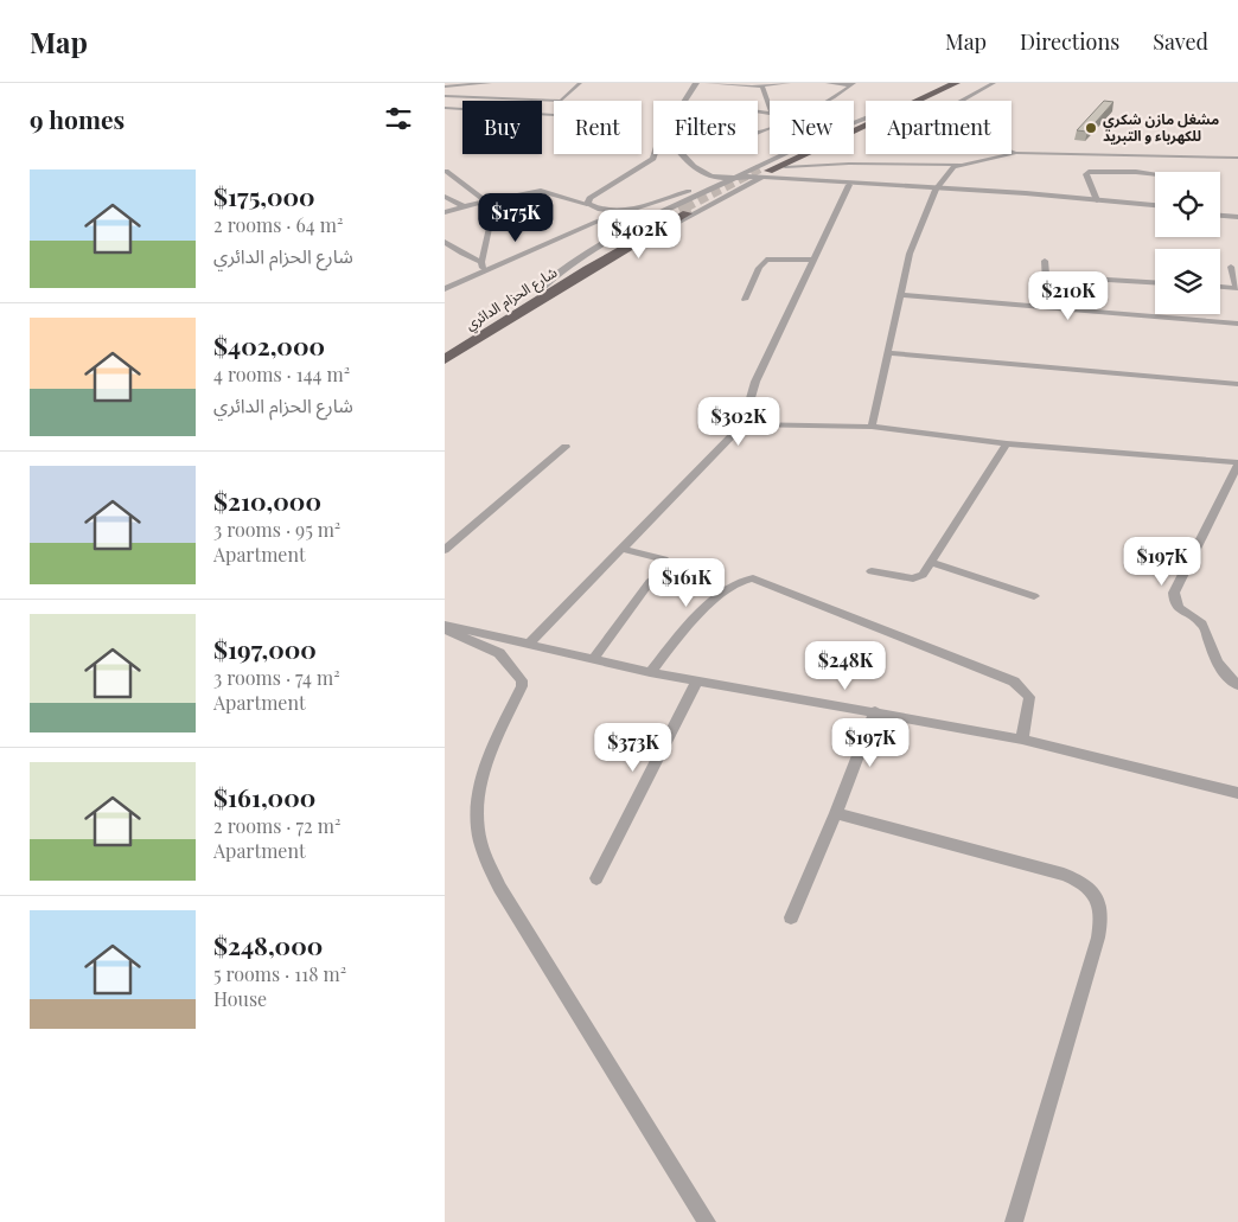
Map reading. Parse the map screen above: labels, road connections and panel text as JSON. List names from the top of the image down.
{
  "streets": {
    "highway": ["شارع الحزام الدائري"]
  },
  "places": ["مشغل مازن شكري للكهرباء و التبريد"],
  "page": {
    "header": "Map",
    "nav": ["Map", "Directions", "Saved"],
    "heading": "9 homes",
    "chip": [
      "Buy",
      "Rent",
      "Filters",
      "New",
      "Apartment"
    ],
    "list": [
      {
        "name": "$175,000",
        "note": "2 rooms · 64 m² · شارع الحزام الدائري"
      },
      {
        "name": "$402,000",
        "note": "4 rooms · 144 m² · شارع الحزام الدائري"
      },
      {
        "name": "$210,000",
        "note": "3 rooms · 95 m² · Apartment"
      },
      {
        "name": "$197,000",
        "note": "3 rooms · 74 m² · Apartment"
      },
      {
        "name": "$161,000",
        "note": "2 rooms · 72 m² · Apartment"
      },
      {
        "name": "$248,000",
        "note": "5 rooms · 118 m² · House"
      }
    ],
    "price": [
      "$175K",
      "$402K",
      "$210K",
      "$302K",
      "$197K",
      "$161K",
      "$248K",
      "$197K",
      "$373K"
    ]
  }
}
